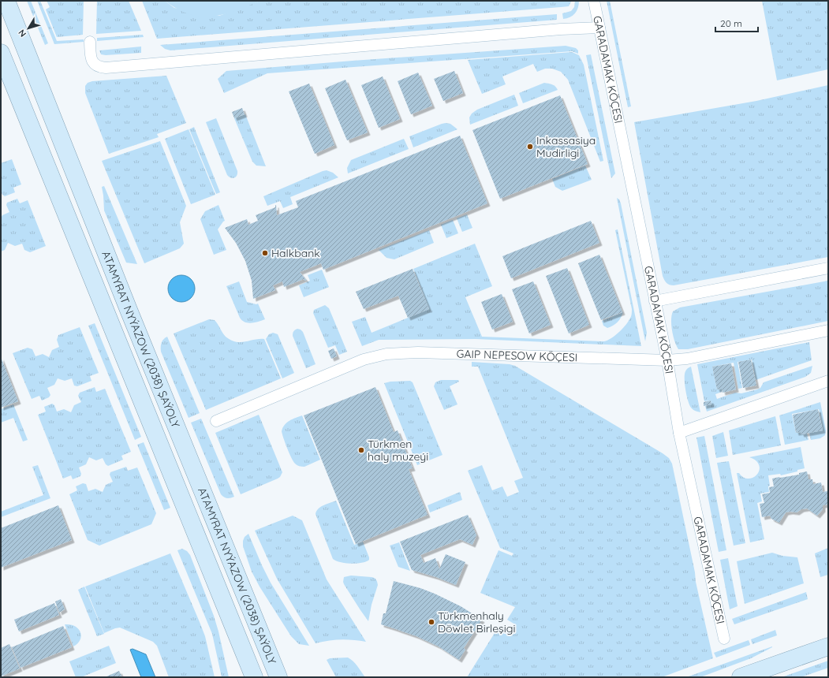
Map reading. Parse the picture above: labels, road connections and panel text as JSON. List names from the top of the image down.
{
  "streets": {
    "main road": ["ATAMYRAT NYÝAZOW (2038) ŞAÝOLY"],
    "street": ["GARADAMAK KÖÇESI", "GAIP NEPESOW KÖÇESI"]
  },
  "crossings": [
    ["GARADAMAK KÖÇESI", "GAIP NEPESOW KÖÇESI"]
  ],
  "places": [
    "Inkassasiya Mudirligi",
    "Halkbank",
    "Türkmen haly muzeýi",
    "Türkmenhaly Döwlet Birleşigi"
  ],
  "scale_bar": "20 m",
  "north": "bottom left"
}
